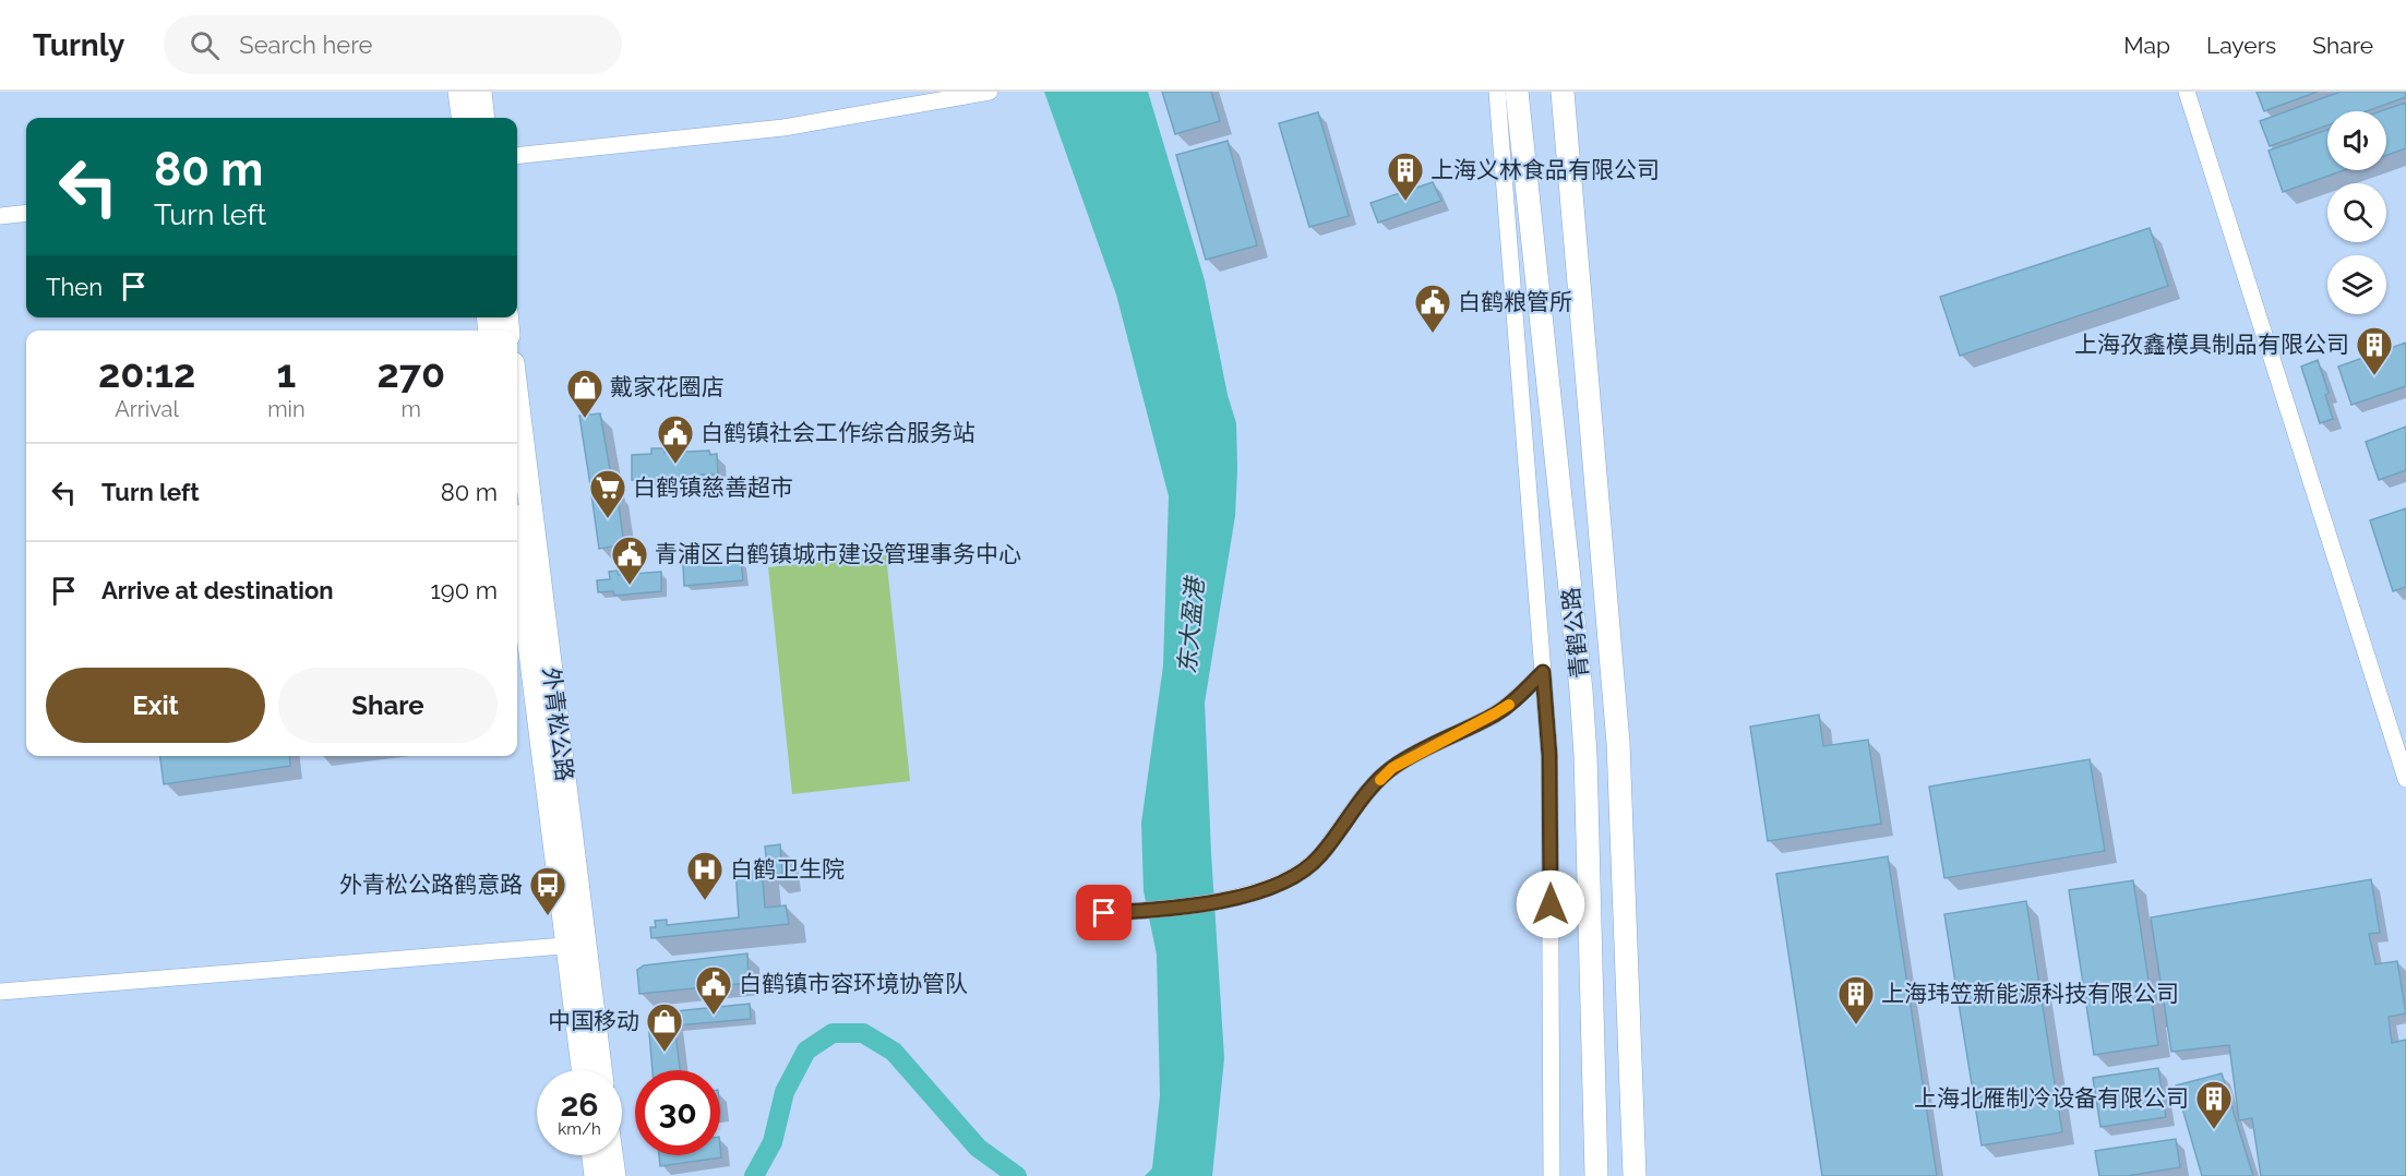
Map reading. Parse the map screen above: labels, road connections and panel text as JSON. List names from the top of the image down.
{
  "streets": {
    "main road": ["青鹤公路", "外青松公路"]
  },
  "water": ["东大盈港"],
  "places": {
    "building": [
      "上海义林食品有限公司",
      "上海孜鑫模具制品有限公司",
      "上海玮笠新能源科技有限公司",
      "上海北雁制冷设备有限公司"
    ],
    "public building": [
      "白鹤粮管所",
      "白鹤镇社会工作综合服务站",
      "青浦区白鹤镇城市建设管理事务中心",
      "白鹤镇市容环境协管队"
    ],
    "shop": ["戴家花圈店", "中国移动"],
    "supermarket": ["白鹤镇慈善超市"],
    "hospital": ["白鹤卫生院"],
    "bus stop": ["外青松公路鹤意路"]
  },
  "page": {
    "header": "Turnly",
    "search": "Search here",
    "nav": ["Map", "Layers", "Share"],
    "turn": ["80 m", "Turn left"],
    "then": "Then",
    "eta": [
      "20:12",
      "Arrival",
      "1",
      "min",
      "270",
      "m"
    ],
    "list": [
      {
        "name": "Turn left",
        "value": "80 m"
      },
      {
        "name": "Arrive at destination",
        "value": "190 m"
      }
    ],
    "buttons": ["Exit", "Share"],
    "speed": "26 km/h",
    "limit": "30"
  }
}
